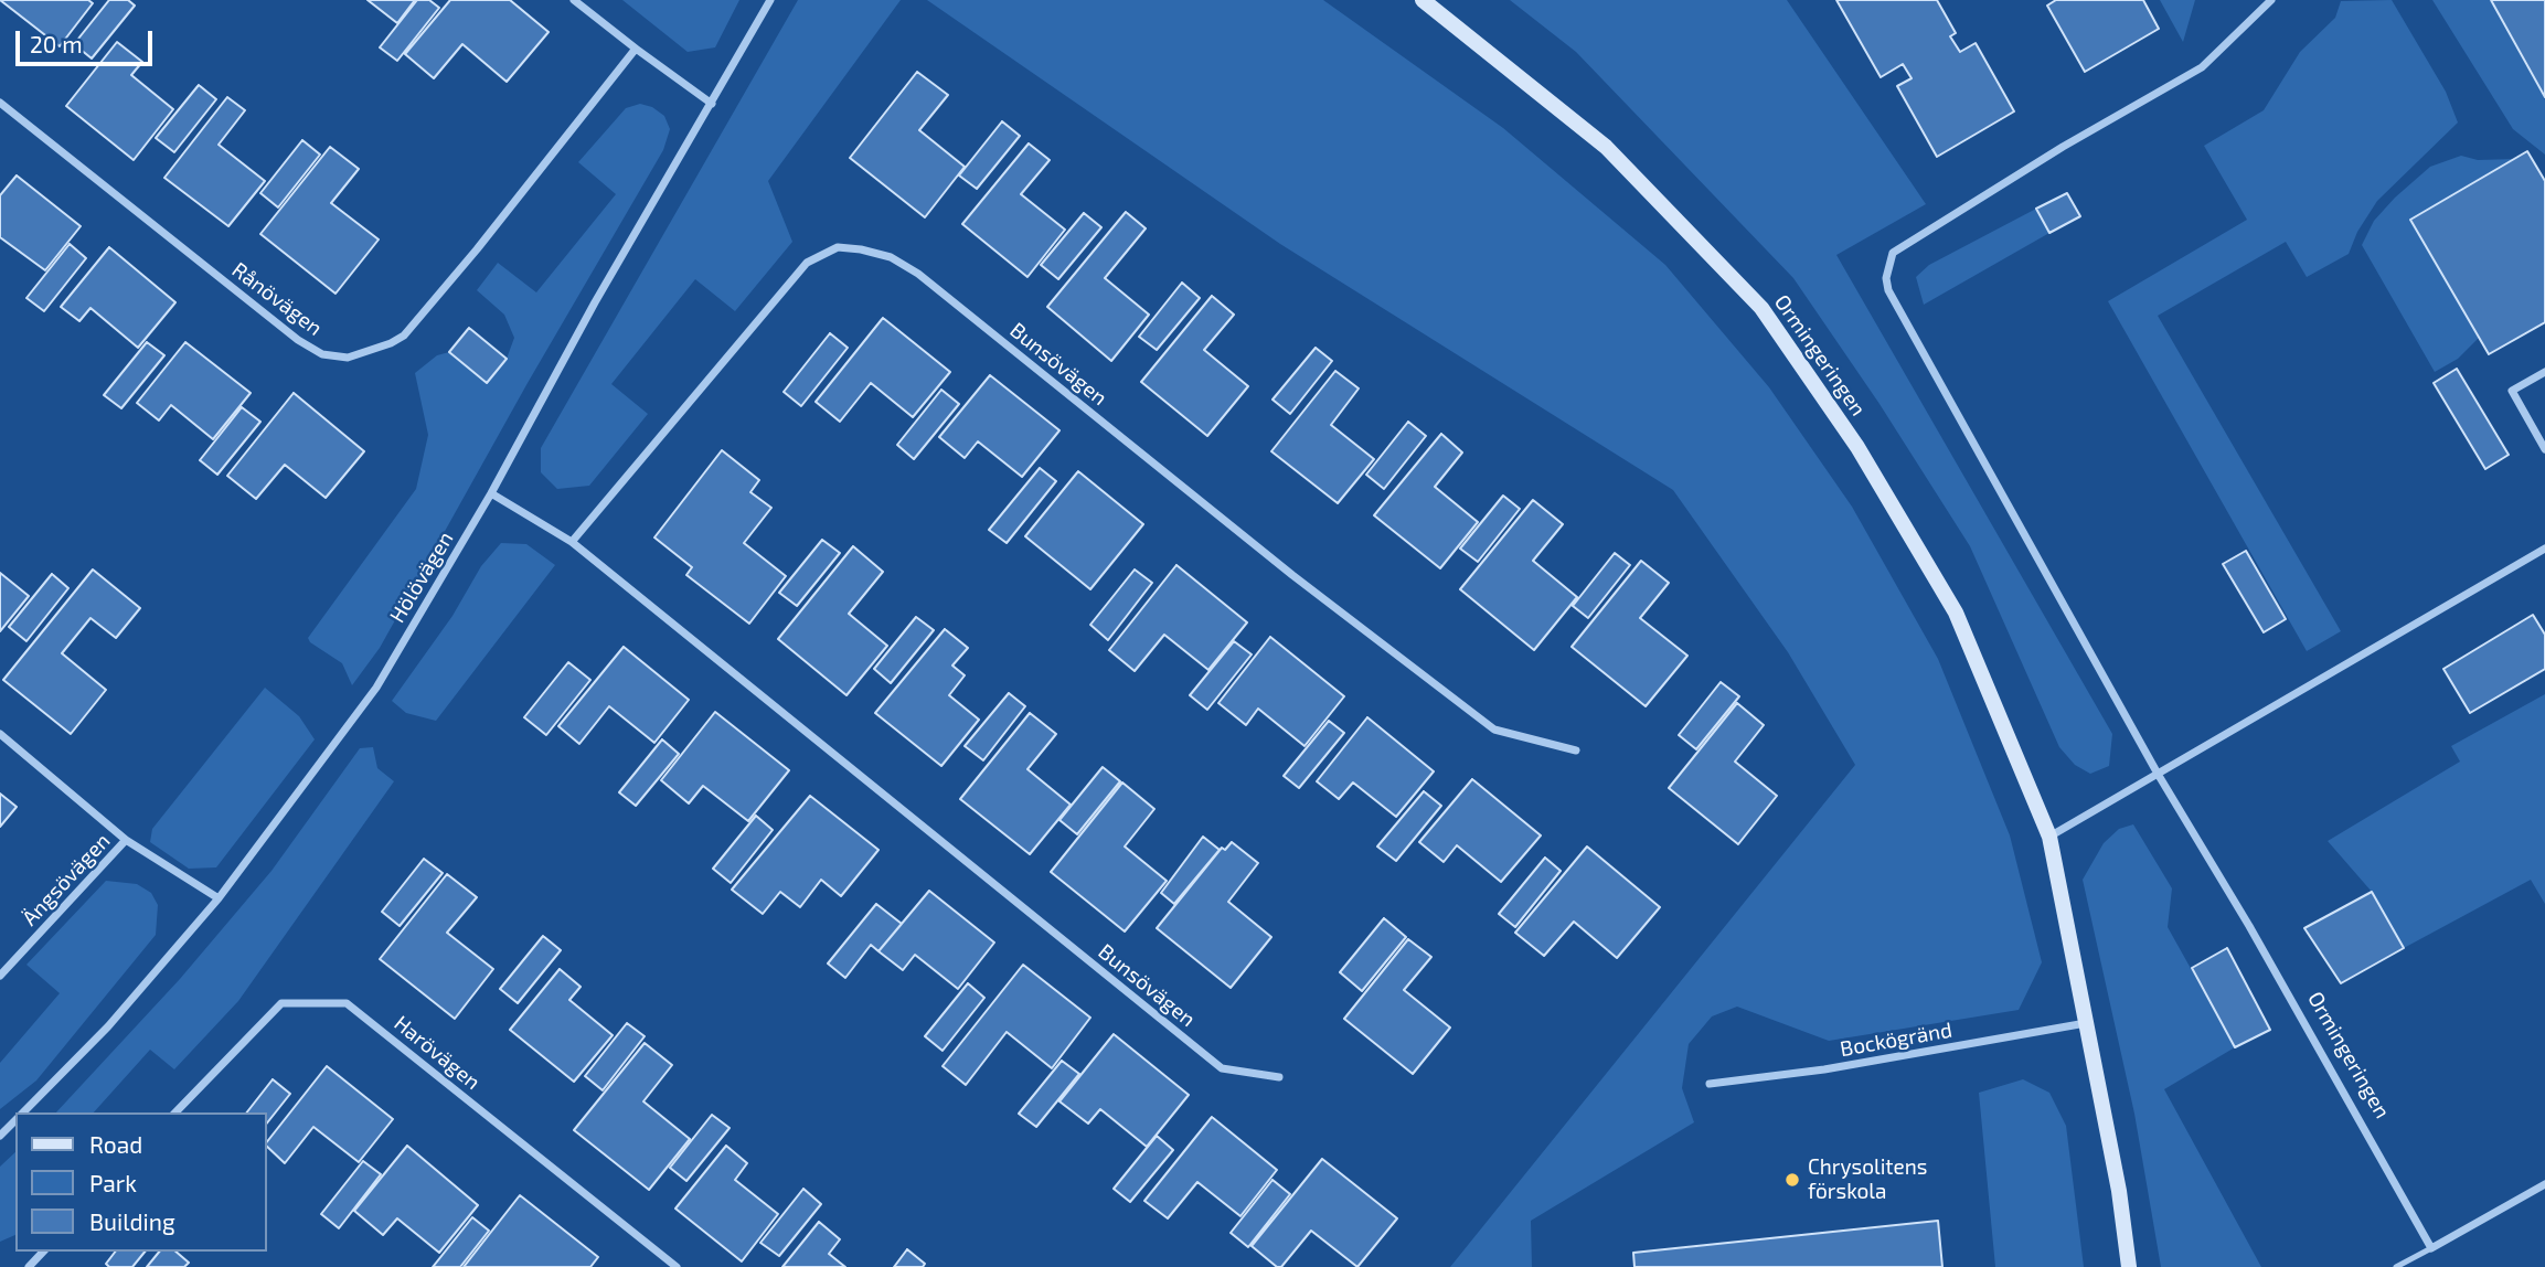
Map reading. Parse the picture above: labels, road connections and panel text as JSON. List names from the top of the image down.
{
  "streets": {
    "street": [
      "Rånövägen",
      "Ormingeringen",
      "Bunsövägen",
      "Hölövägen",
      "Ängsövägen",
      "Bockögränd",
      "Harövägen"
    ]
  },
  "crossings": [
    ["Ormingeringen", "Bockögränd"],
    ["Bunsövägen", "Hölövägen"],
    ["Hölövägen", "Ängsövägen"]
  ],
  "places": ["Chrysolitens förskola"],
  "legend": ["Road", "Park", "Building"],
  "scale_bar": "20 m"
}
